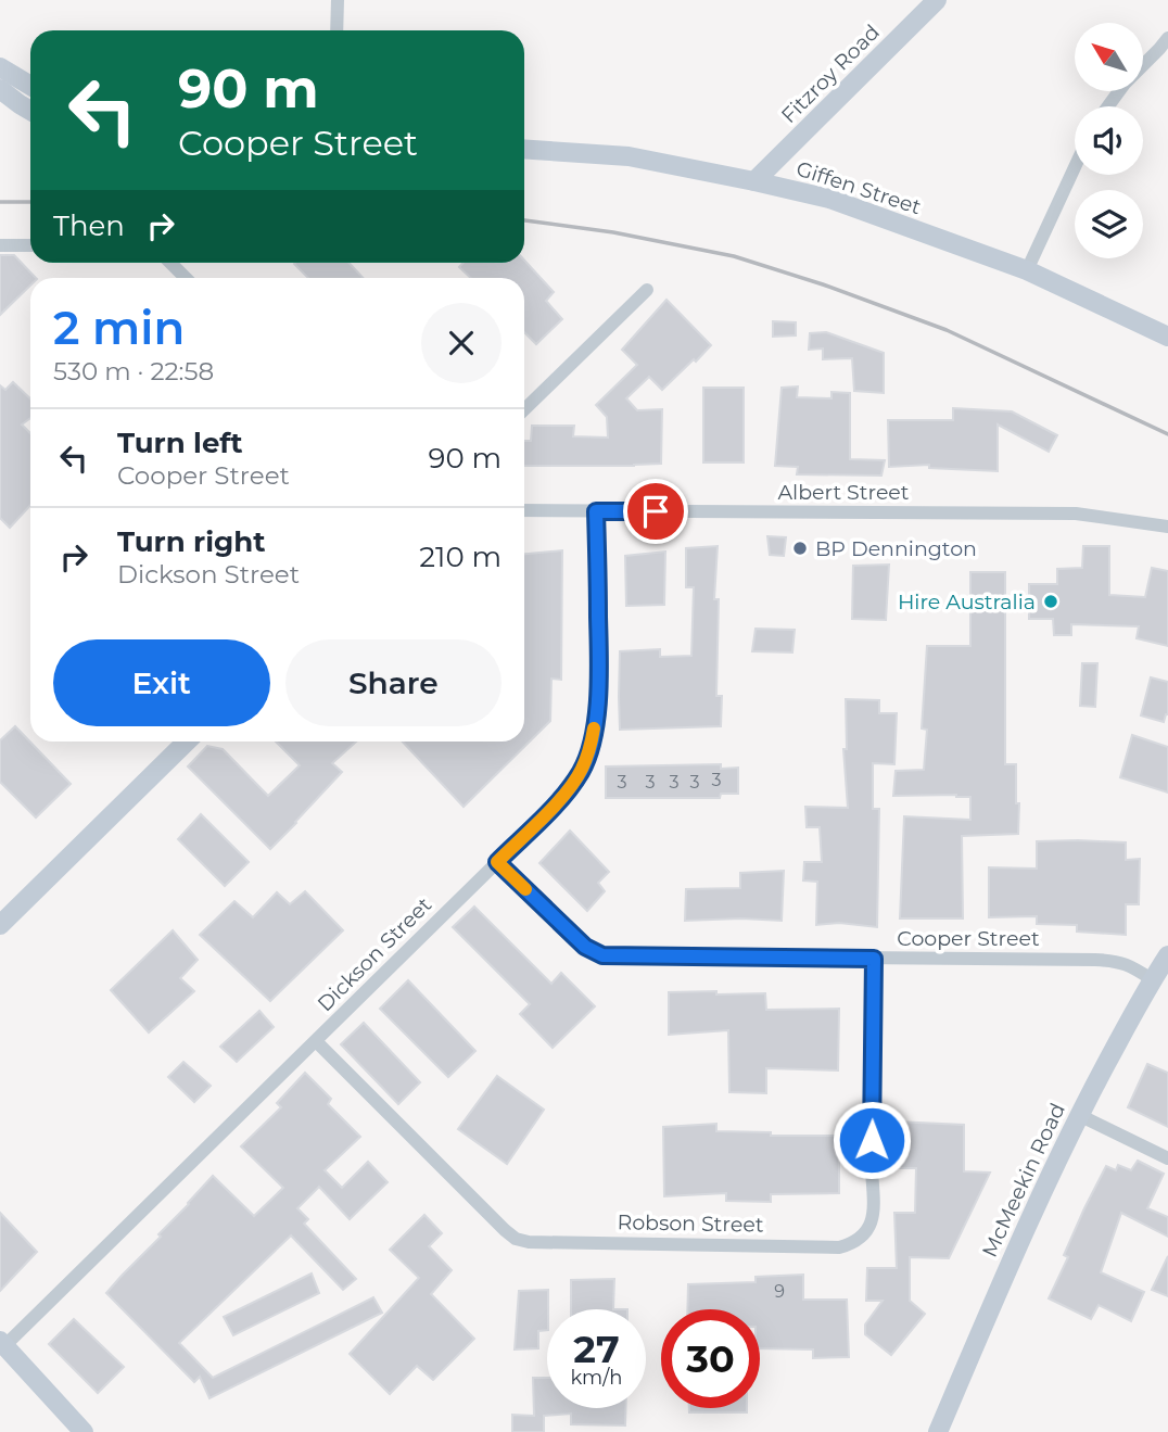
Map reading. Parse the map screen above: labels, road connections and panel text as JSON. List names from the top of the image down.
{
  "streets": {
    "street": [
      "Fitzroy Road",
      "Giffen Street",
      "Albert Street",
      "Cooper Street",
      "Dickson Street",
      "McMeekin Road",
      "Robson Street"
    ]
  },
  "crossings": [
    ["Fitzroy Road", "Giffen Street"],
    ["Albert Street", "Dickson Street"],
    ["Cooper Street", "Dickson Street"],
    ["Cooper Street", "McMeekin Road"],
    ["Cooper Street", "Robson Street"],
    ["Dickson Street", "Robson Street"]
  ],
  "places": ["BP Dennington", "Hire Australia"],
  "house_numbers": [
    "3",
    "3",
    "3",
    "3",
    "3",
    "9"
  ],
  "north": "top left",
  "page": {
    "turn": ["90 m", "Cooper Street"],
    "then": "Then",
    "heading": ["2 min", "530 m · 22:58"],
    "list": [
      {
        "name": "Turn left",
        "note": "Cooper Street",
        "value": "90 m"
      },
      {
        "name": "Turn right",
        "note": "Dickson Street",
        "value": "210 m"
      }
    ],
    "buttons": ["Exit", "Share"],
    "speed": "27 km/h",
    "limit": "30"
  }
}
